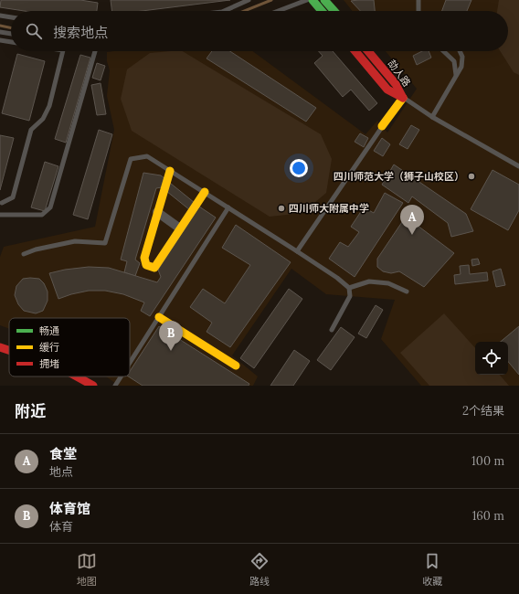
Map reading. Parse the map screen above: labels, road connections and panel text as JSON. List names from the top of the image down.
{
  "streets": {
    "street": ["劼人路"]
  },
  "places": ["四川师范大学（狮子山校区）", "四川师大附属中学"],
  "legend": ["畅通", "缓行", "拥堵"],
  "page": {
    "search": "搜索地点",
    "pins": ["A", "B"],
    "heading": ["附近", "2个结果"],
    "list": [
      {
        "mark": "A",
        "name": "食堂",
        "note": "地点",
        "value": "100 m"
      },
      {
        "mark": "B",
        "name": "体育馆",
        "note": "体育",
        "value": "160 m"
      }
    ],
    "nav": ["地图", "路线", "收藏"]
  }
}
